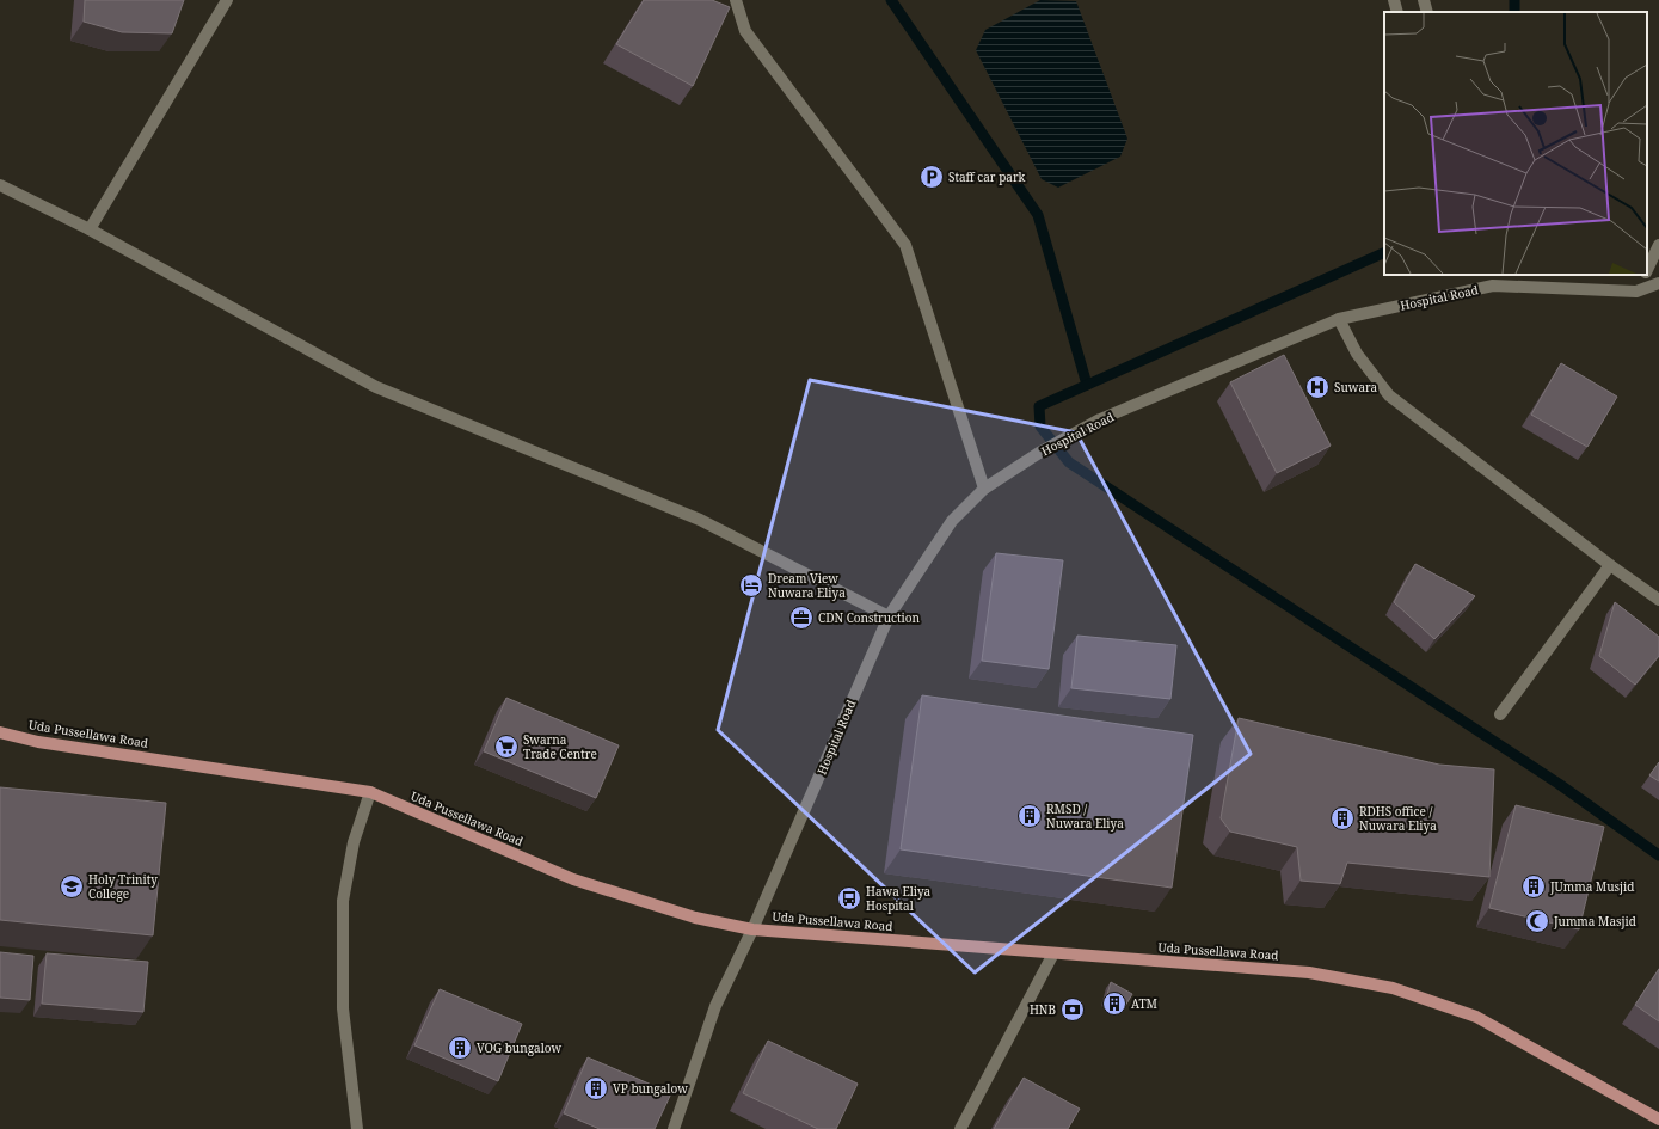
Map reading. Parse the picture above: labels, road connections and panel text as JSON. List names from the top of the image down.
{
  "streets": {
    "main road": ["Uda Pussellawa Road"],
    "street": ["Hospital Road"]
  },
  "crossings": [
    ["Hospital Road", "Uda Pussellawa Road"]
  ],
  "places": {
    "parking": ["Staff car park"],
    "hospital": ["Suwara"],
    "hotel": ["Dream View Nuwara Eliya"],
    "office": ["CDN Construction"],
    "supermarket": ["Swarna Trade Centre"],
    "building": [
      "RMSD / Nuwara Eliya",
      "RDHS office / Nuwara Eliya",
      "JUmma Musjid",
      "ATM",
      "VOG bungalow",
      "VP bungalow"
    ],
    "school or university": ["Holy Trinity College"],
    "bus stop": ["Hawa Eliya Hospital"],
    "mosque": ["Jumma Masjid"],
    "bank": ["HNB"]
  }
}
